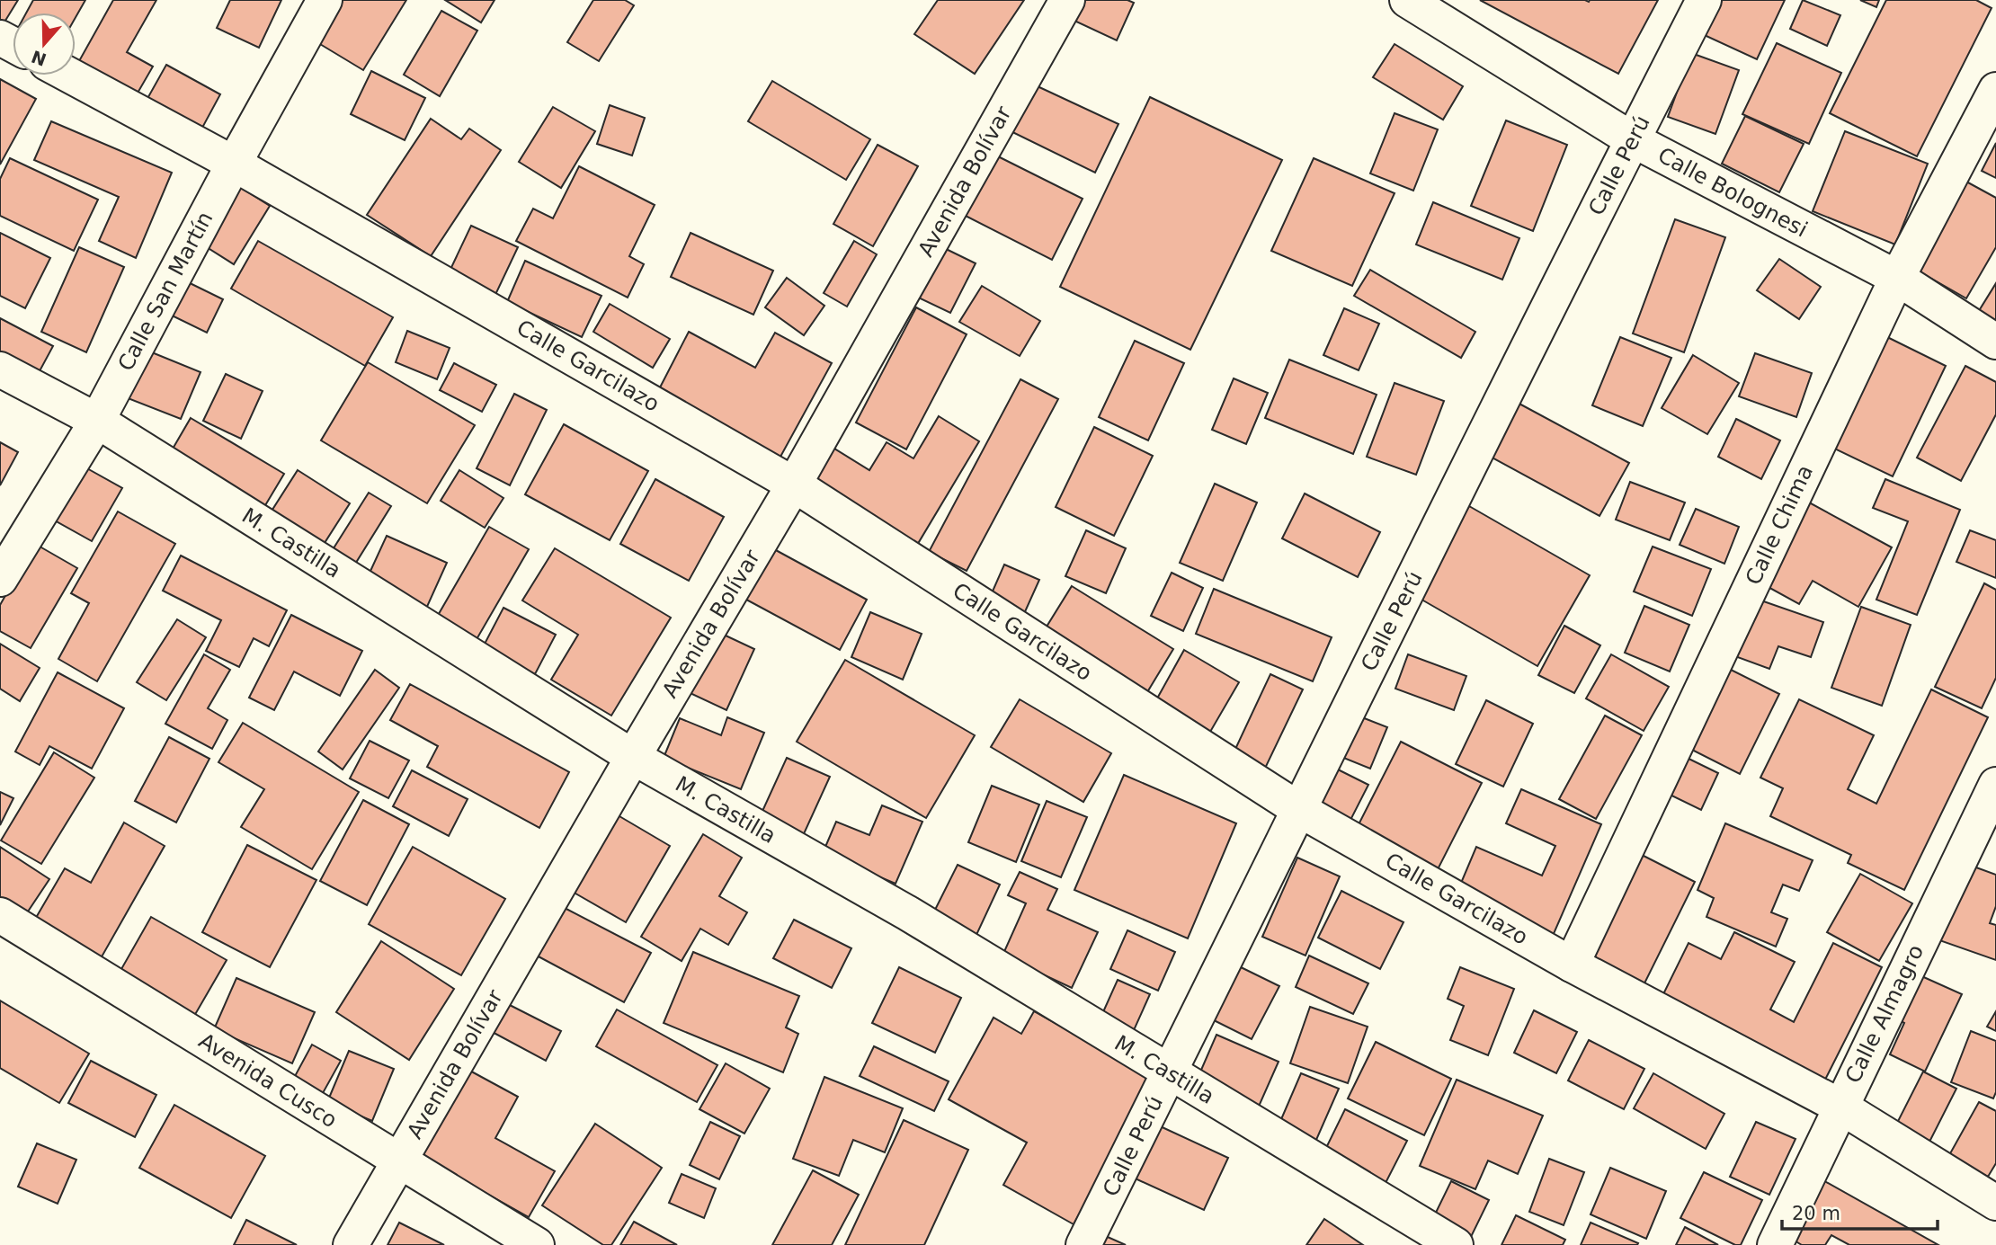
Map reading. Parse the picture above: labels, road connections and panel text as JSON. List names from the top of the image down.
{
  "streets": {
    "street": [
      "Calle Perú",
      "Avenida Bolívar",
      "Calle Bolognesi",
      "Calle San Martín",
      "Calle Garcilazo",
      "Calle Chima",
      "M. Castilla",
      "Calle Almagro",
      "Avenida Cusco"
    ]
  },
  "crossings": [
    ["Calle Perú", "Calle Bolognesi"],
    ["Calle Perú", "Calle Garcilazo"],
    ["Calle Perú", "M. Castilla"],
    ["Avenida Bolívar", "Calle Garcilazo"],
    ["Avenida Bolívar", "M. Castilla"],
    ["Avenida Bolívar", "Avenida Cusco"],
    ["Calle Bolognesi", "Calle Chima"],
    ["Calle San Martín", "Calle Garcilazo"],
    ["Calle San Martín", "M. Castilla"],
    ["Calle Garcilazo", "Calle Chima"],
    ["Calle Garcilazo", "Calle Almagro"]
  ],
  "scale_bar": "20 m",
  "north": "bottom"
}
